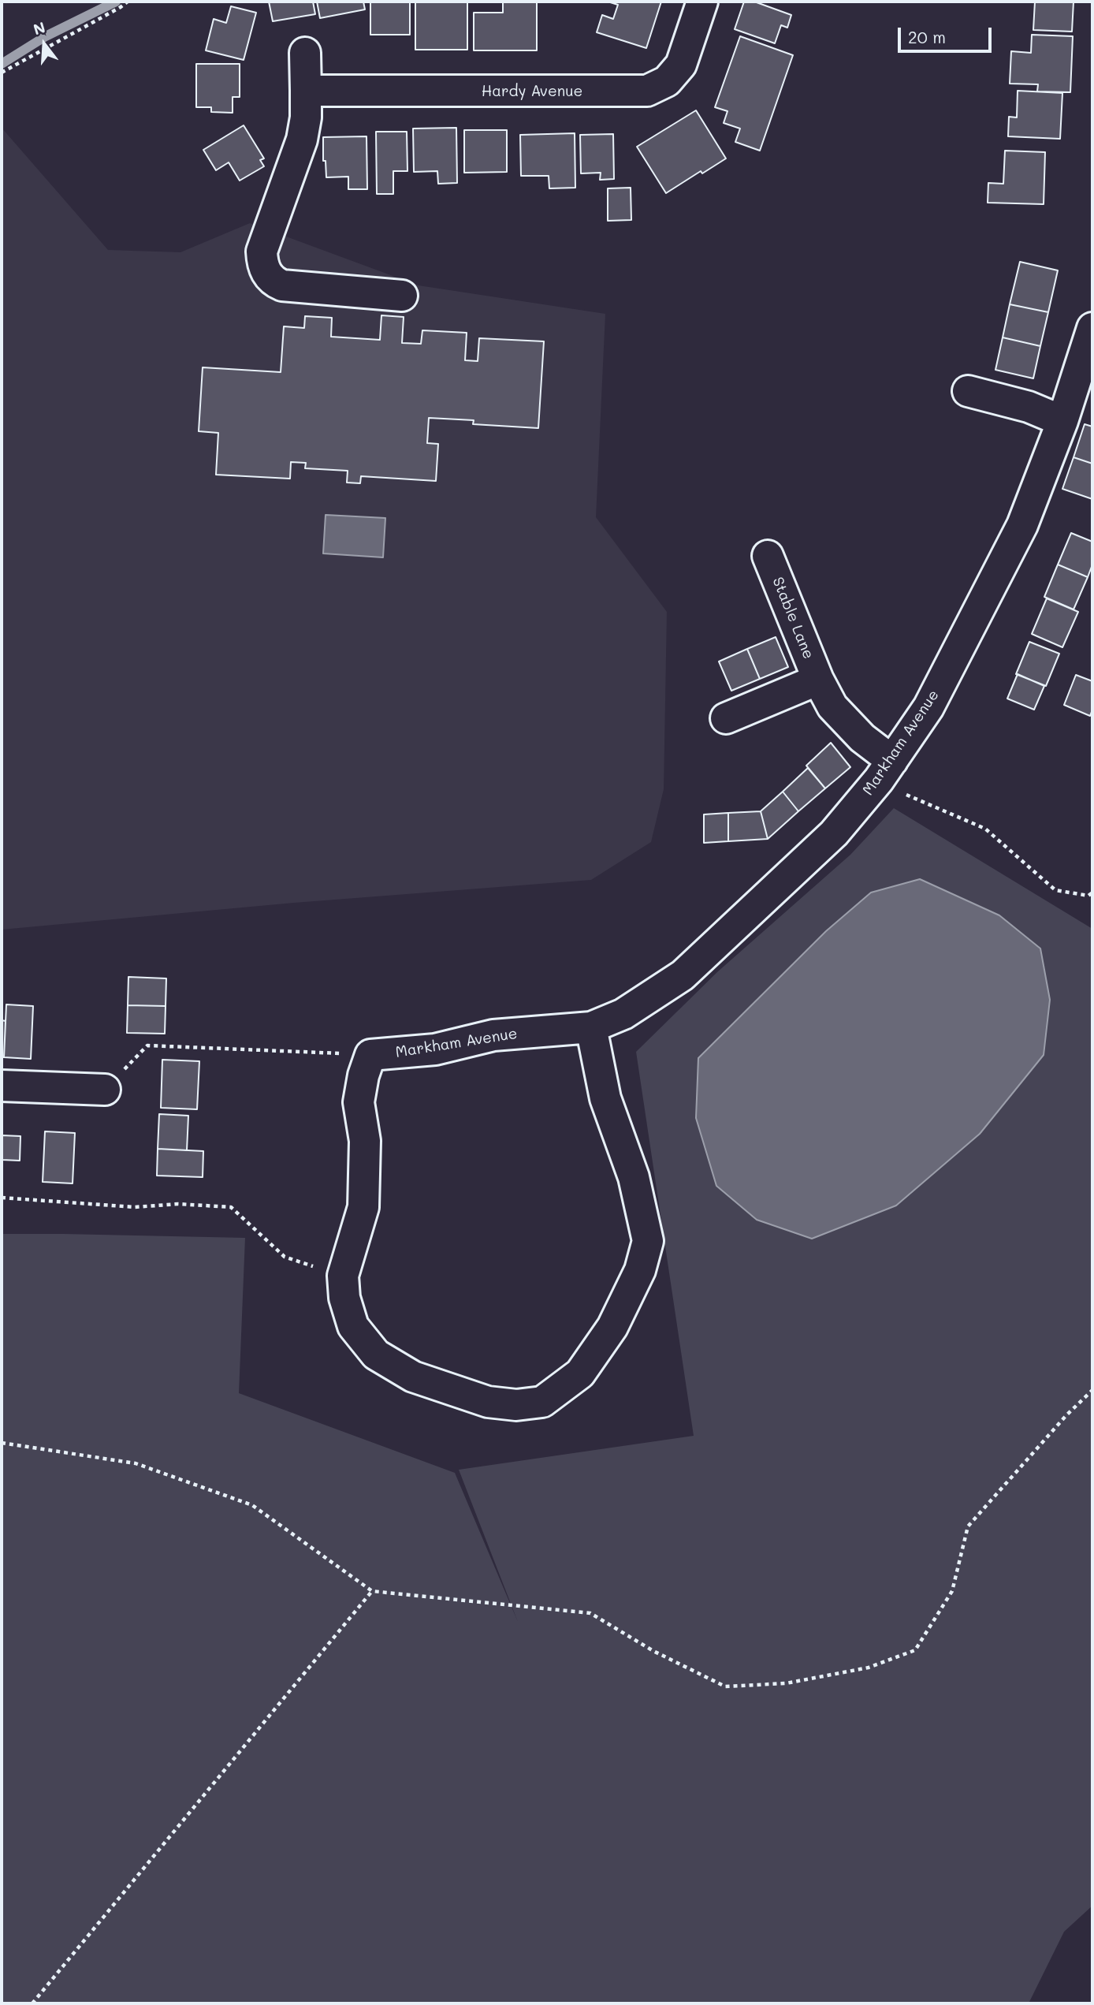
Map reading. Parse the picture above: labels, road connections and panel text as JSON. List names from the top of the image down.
{
  "streets": {
    "street": ["Hardy Avenue", "Stable Lane", "Markham Avenue"]
  },
  "crossings": [
    ["Stable Lane", "Markham Avenue"]
  ],
  "scale_bar": "20 m",
  "north": "top"
}
